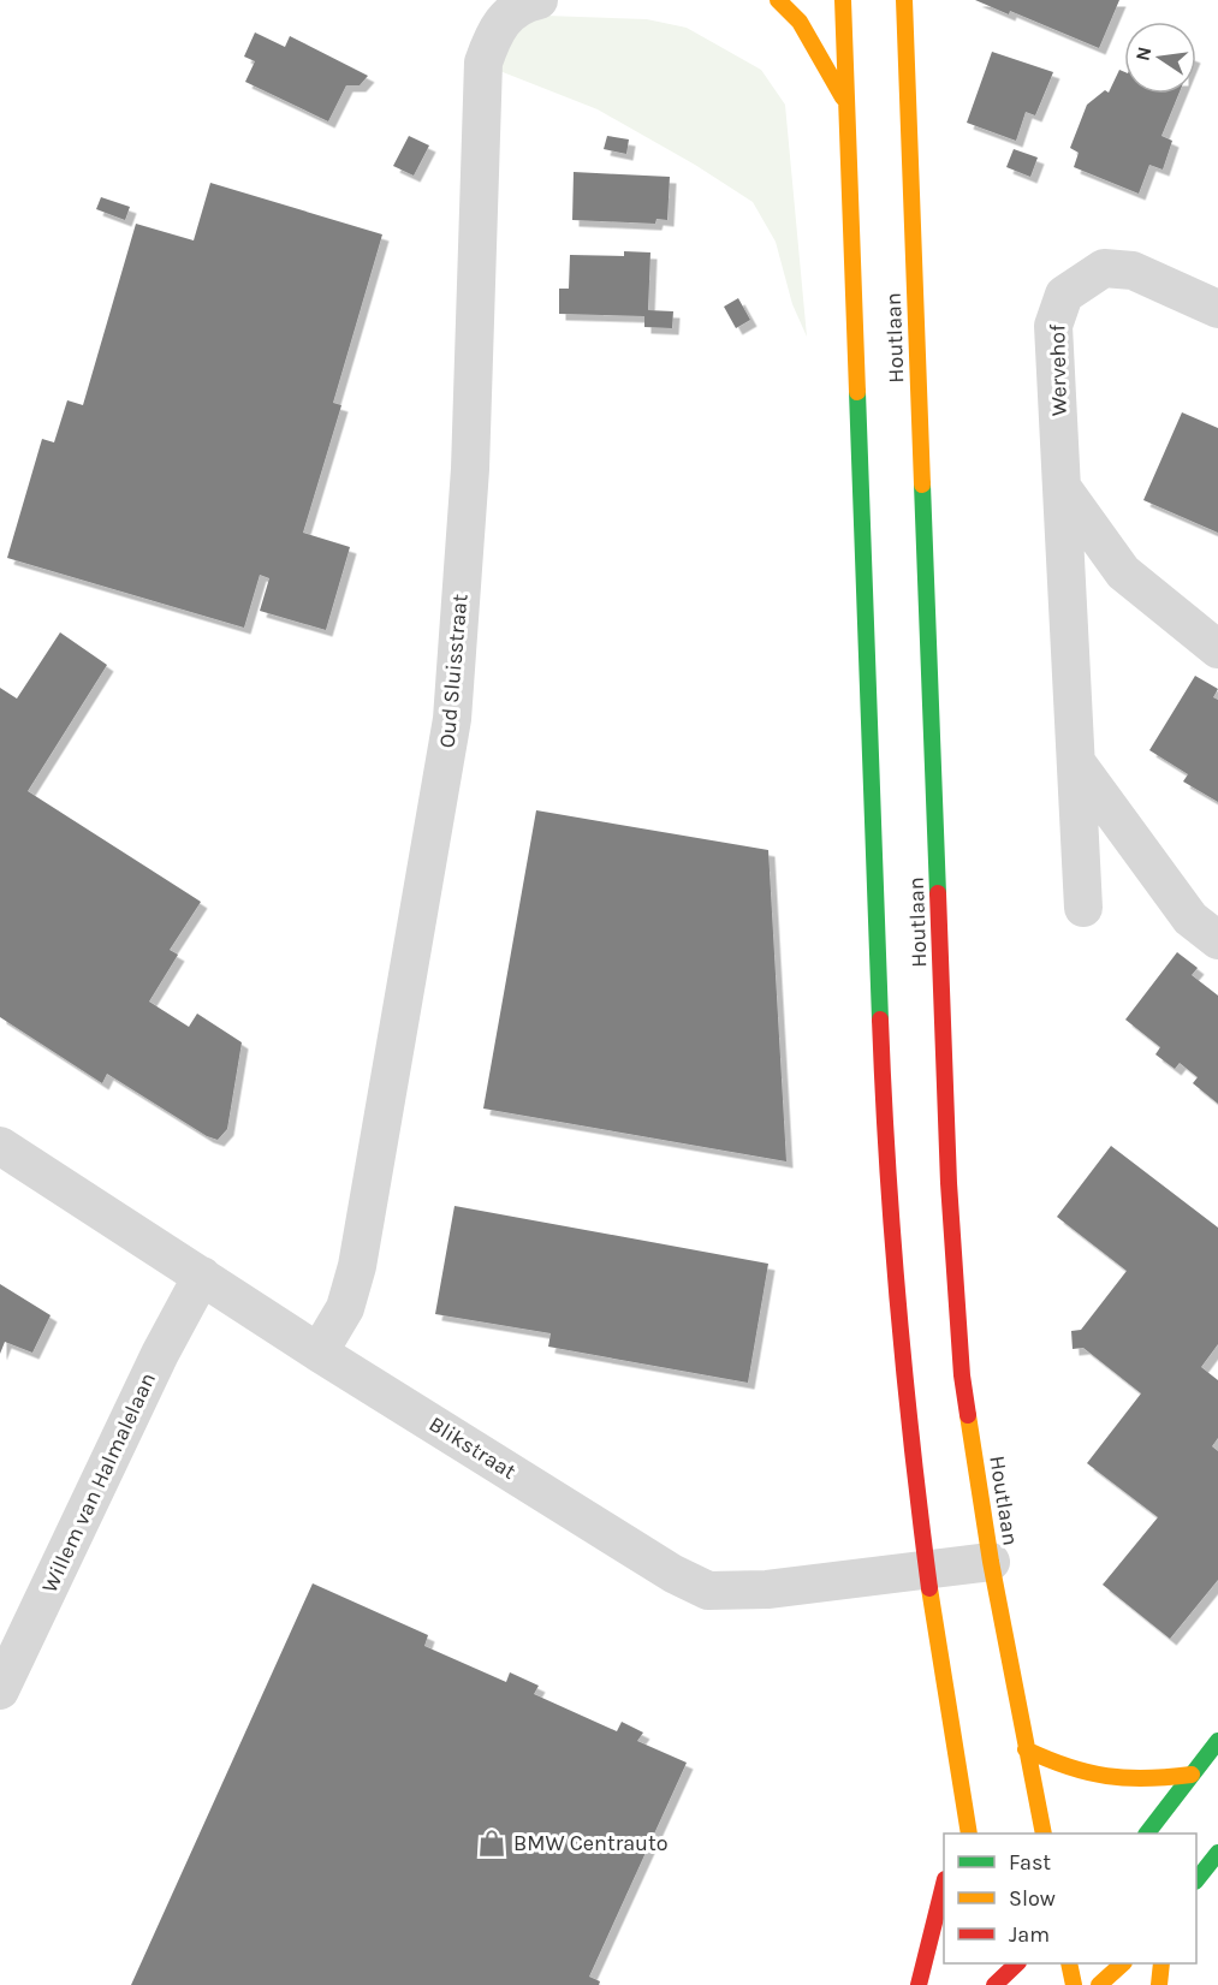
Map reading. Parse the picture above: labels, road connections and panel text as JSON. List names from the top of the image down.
{
  "streets": {
    "main road": ["Houtlaan"],
    "street": [
      "Wervehof",
      "Oud Sluisstraat",
      "Blikstraat",
      "Willem van Halmalelaan"
    ]
  },
  "crossings": [
    ["Houtlaan", "Blikstraat"],
    ["Oud Sluisstraat", "Blikstraat"],
    ["Blikstraat", "Willem van Halmalelaan"]
  ],
  "places": {
    "shop": ["BMW Centrauto"]
  },
  "legend": ["Fast", "Slow", "Jam"],
  "north": "left"
}
